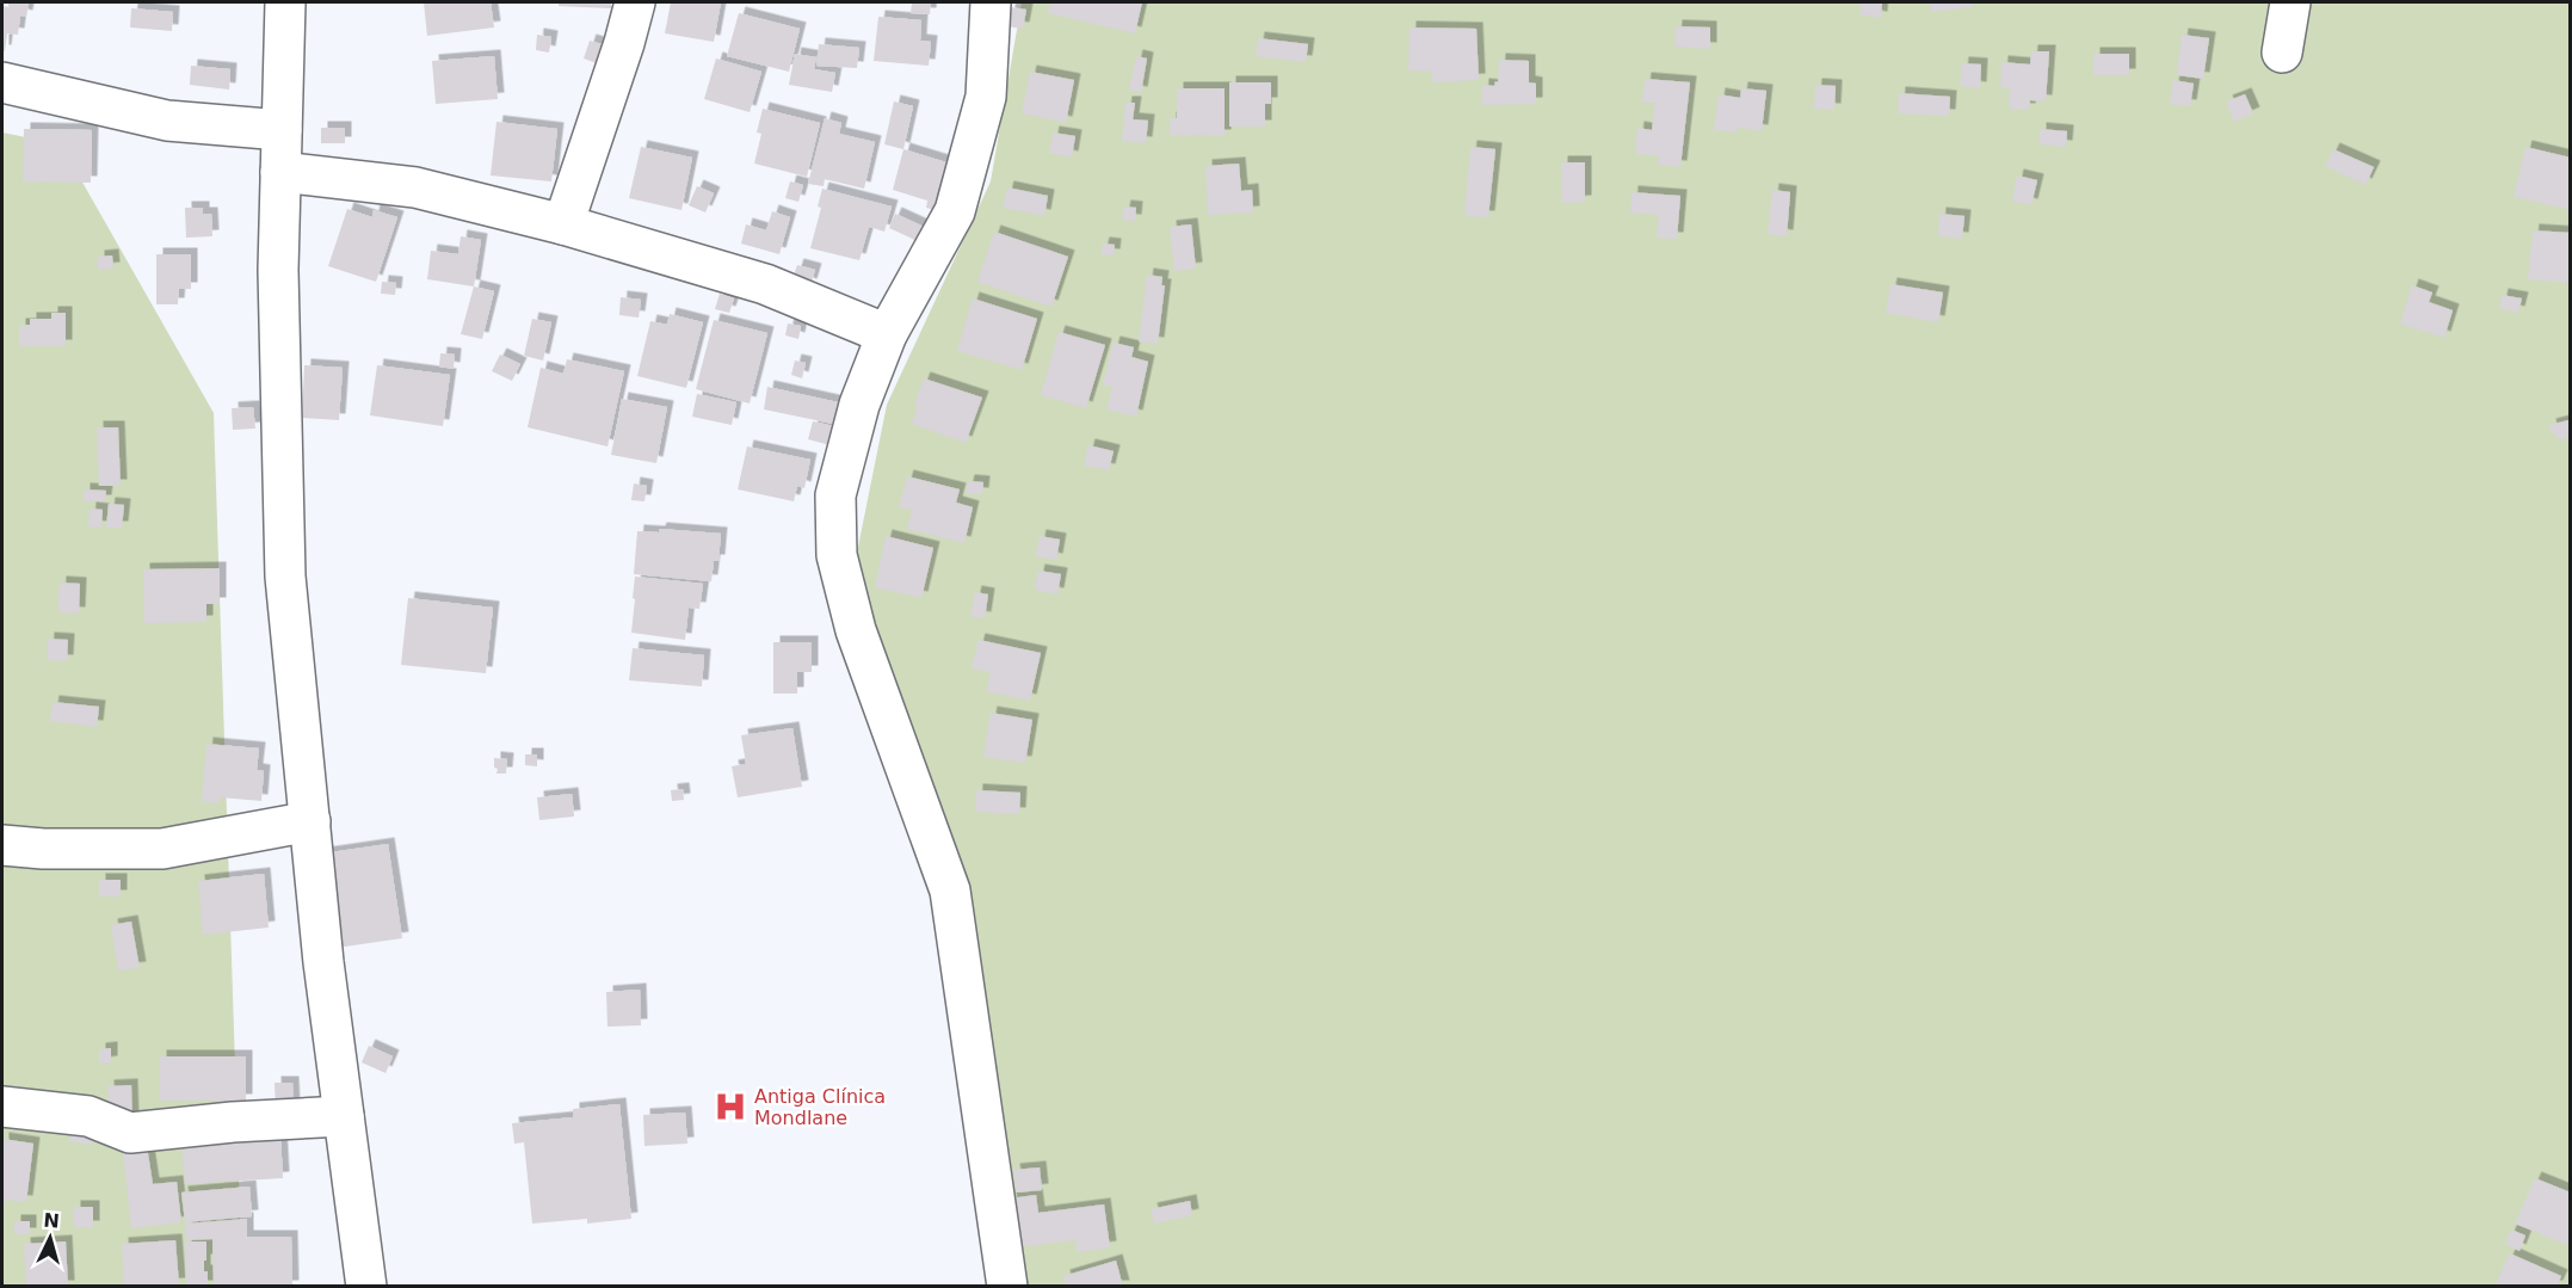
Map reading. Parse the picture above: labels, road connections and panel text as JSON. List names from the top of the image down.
{
  "places": {
    "hospital": ["Antiga Clínica Mondlane"]
  },
  "north": "top"
}
